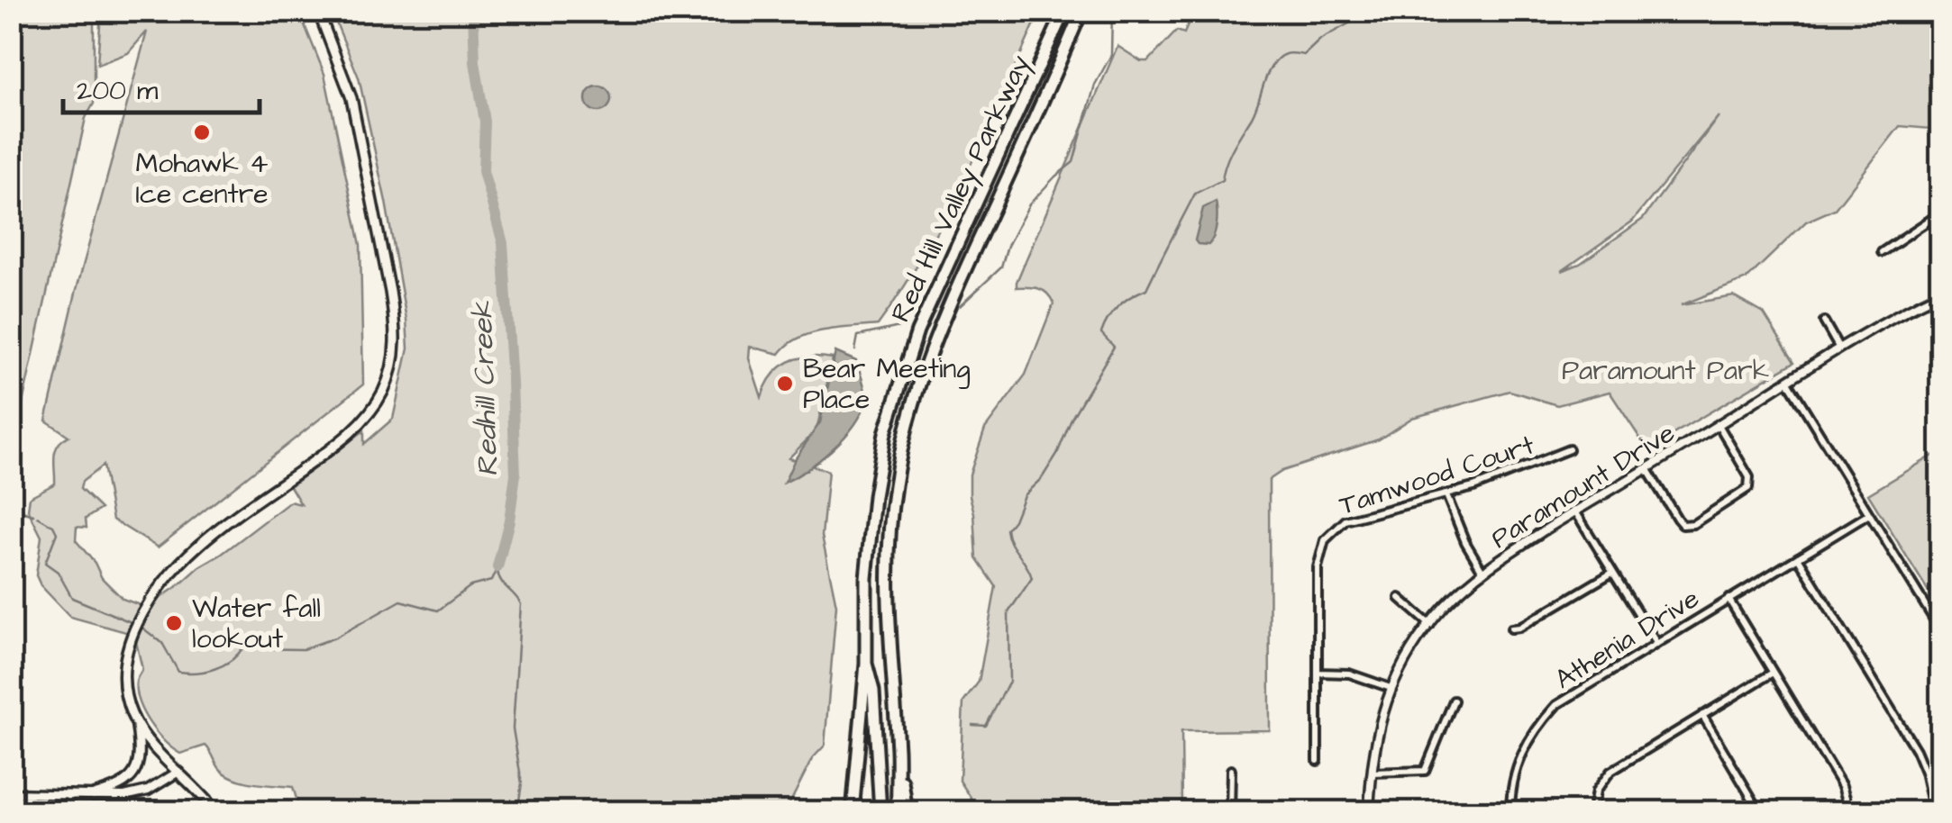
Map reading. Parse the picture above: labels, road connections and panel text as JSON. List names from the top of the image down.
{
  "streets": {
    "highway": ["Red Hill Valley Parkway"],
    "street": ["Tamwood Court", "Paramount Drive", "Athenia Drive"]
  },
  "water": ["Redhill Creek"],
  "parks": ["Paramount Park"],
  "places": ["Mohawk 4 Ice centre", "Bear Meeting Place", "Water fall lookout"],
  "scale_bar": "200 m"
}
